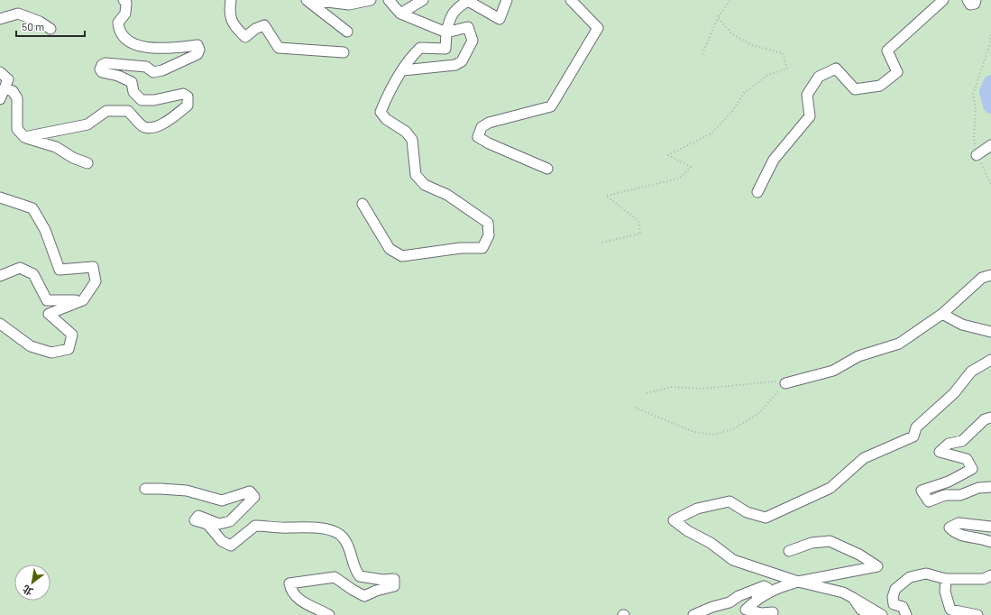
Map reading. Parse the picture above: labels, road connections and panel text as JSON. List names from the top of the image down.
{
  "scale_bar": "50 m",
  "north": "bottom left"
}
